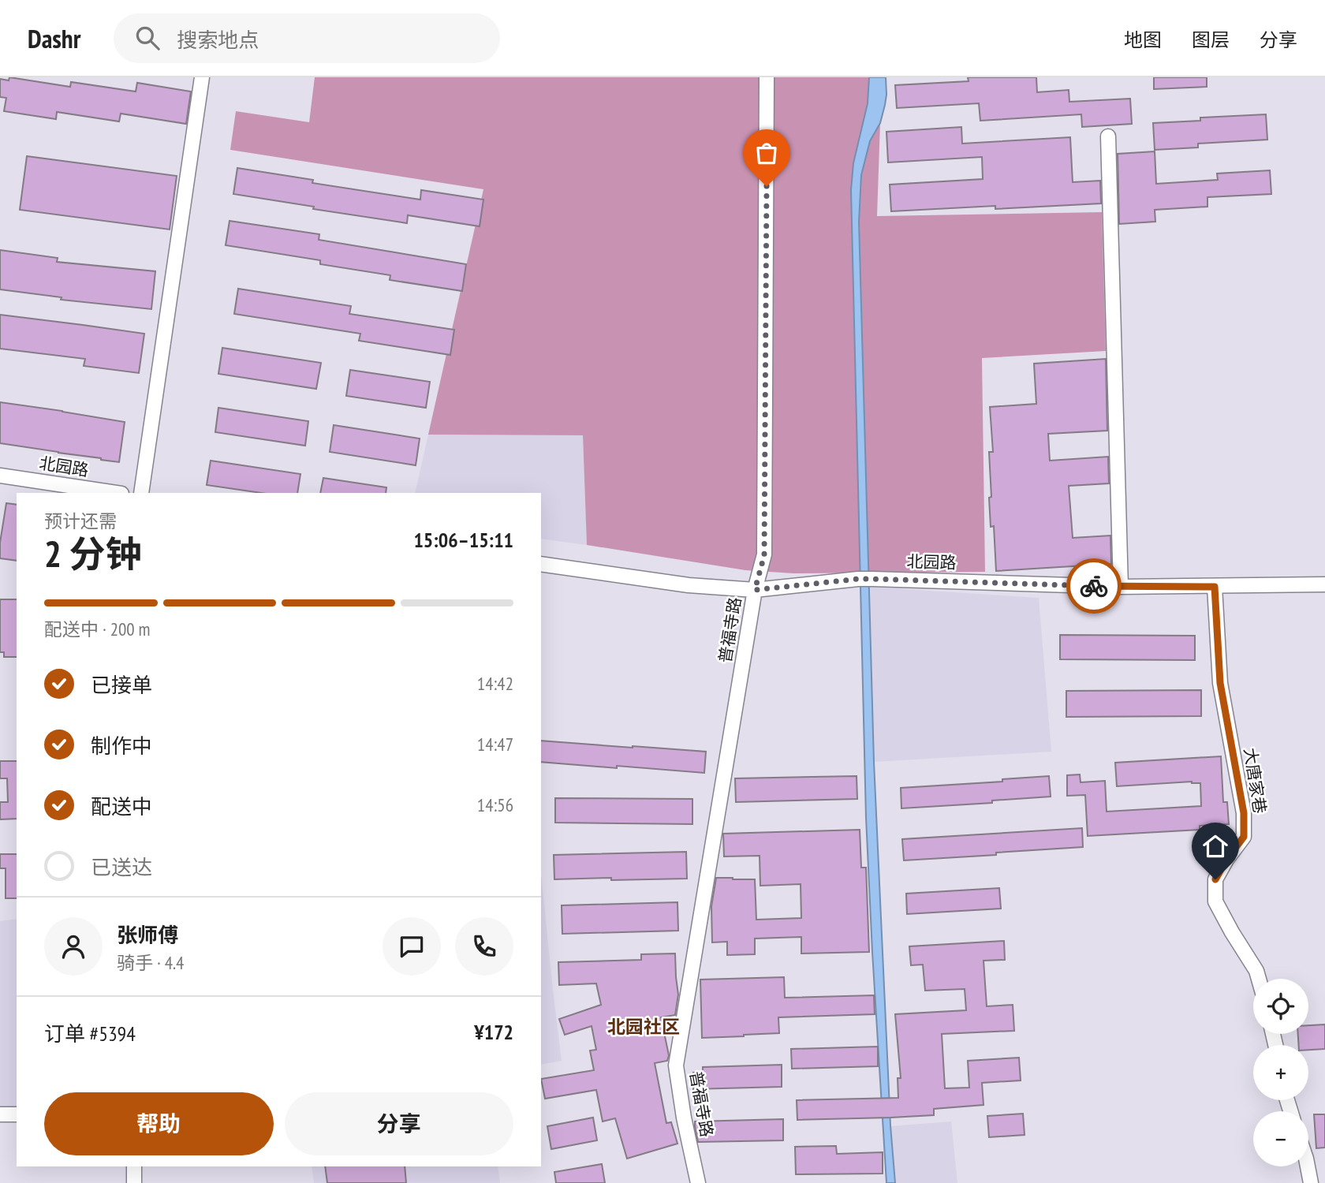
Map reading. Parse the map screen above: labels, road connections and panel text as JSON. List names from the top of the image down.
{
  "streets": {
    "street": ["北园路", "普福寺路", "大唐家巷"]
  },
  "crossings": [
    ["北园路", "普福寺路"],
    ["北园路", "大唐家巷"]
  ],
  "districts": ["北园社区"],
  "page": {
    "header": "Dashr",
    "search": "搜索地点",
    "nav": ["地图", "图层", "分享"],
    "heading": ["2 分钟", "预计还需", "15:06–15:11"],
    "panel": [
      "张师傅",
      "骑手 · 4.4",
      "订单 #5394",
      "¥172"
    ],
    "bar": "配送中 · 200 m",
    "list": [
      ["已接单", "14:42"],
      ["制作中", "14:47"],
      ["配送中", "14:56"],
      "已送达"
    ],
    "map_buttons": ["+", "−"],
    "buttons": ["帮助", "分享"]
  }
}
